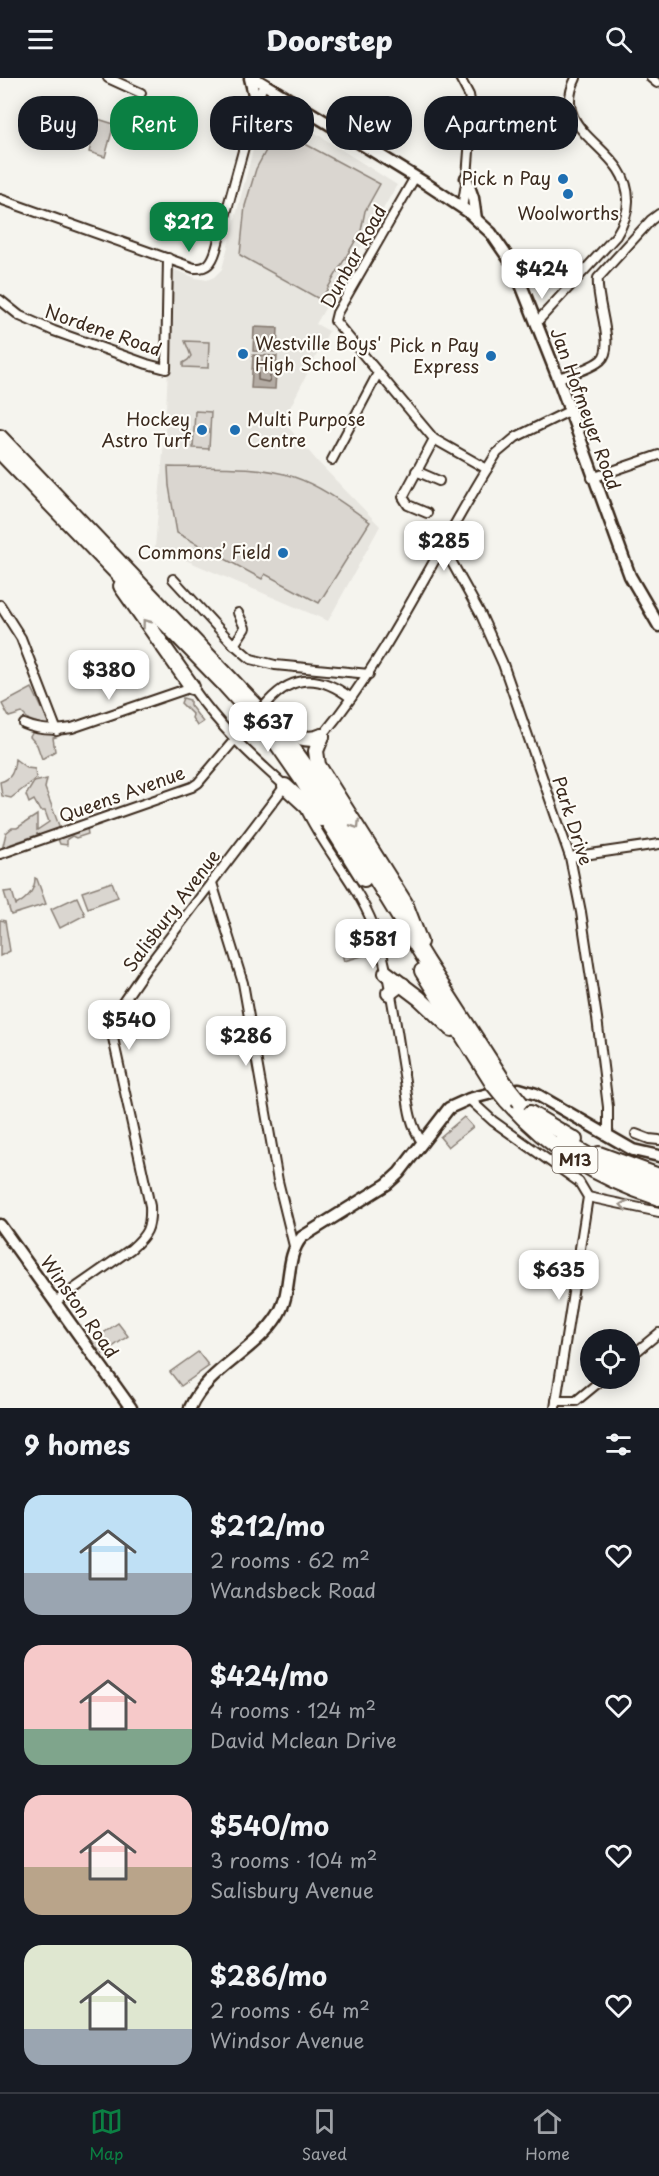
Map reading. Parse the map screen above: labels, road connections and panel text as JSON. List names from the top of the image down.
{
  "streets": {
    "highway": ["M13"],
    "street": [
      "Dunbar Road",
      "Nordene Road",
      "Jan Hofmeyer Road",
      "Queens Avenue",
      "Park Drive",
      "Salisbury Avenue",
      "Winston Road"
    ]
  },
  "crossings": [
    ["Dunbar Road", "Jan Hofmeyer Road"],
    ["Salisbury Avenue", "Winston Road"]
  ],
  "places": [
    "Pick n Pay",
    "Woolworths",
    "Westville Boys' High School",
    "Pick n Pay Express",
    "Hockey Astro Turf",
    "Multi Purpose Centre",
    "Commons’ Field"
  ],
  "page": {
    "header": "Doorstep",
    "chip": [
      "Buy",
      "Rent",
      "Filters",
      "New",
      "Apartment"
    ],
    "price": [
      "$212",
      "$424",
      "$285",
      "$380",
      "$637",
      "$581",
      "$540",
      "$286",
      "$635"
    ],
    "heading": "9 homes",
    "list": [
      {
        "name": "$212/mo",
        "note": "2 rooms · 62 m² · Wandsbeck Road"
      },
      {
        "name": "$424/mo",
        "note": "4 rooms · 124 m² · David Mclean Drive"
      },
      {
        "name": "$540/mo",
        "note": "3 rooms · 104 m² · Salisbury Avenue"
      },
      {
        "name": "$286/mo",
        "note": "2 rooms · 64 m² · Windsor Avenue"
      }
    ],
    "tabs": ["Map", "Saved", "Home"]
  }
}
